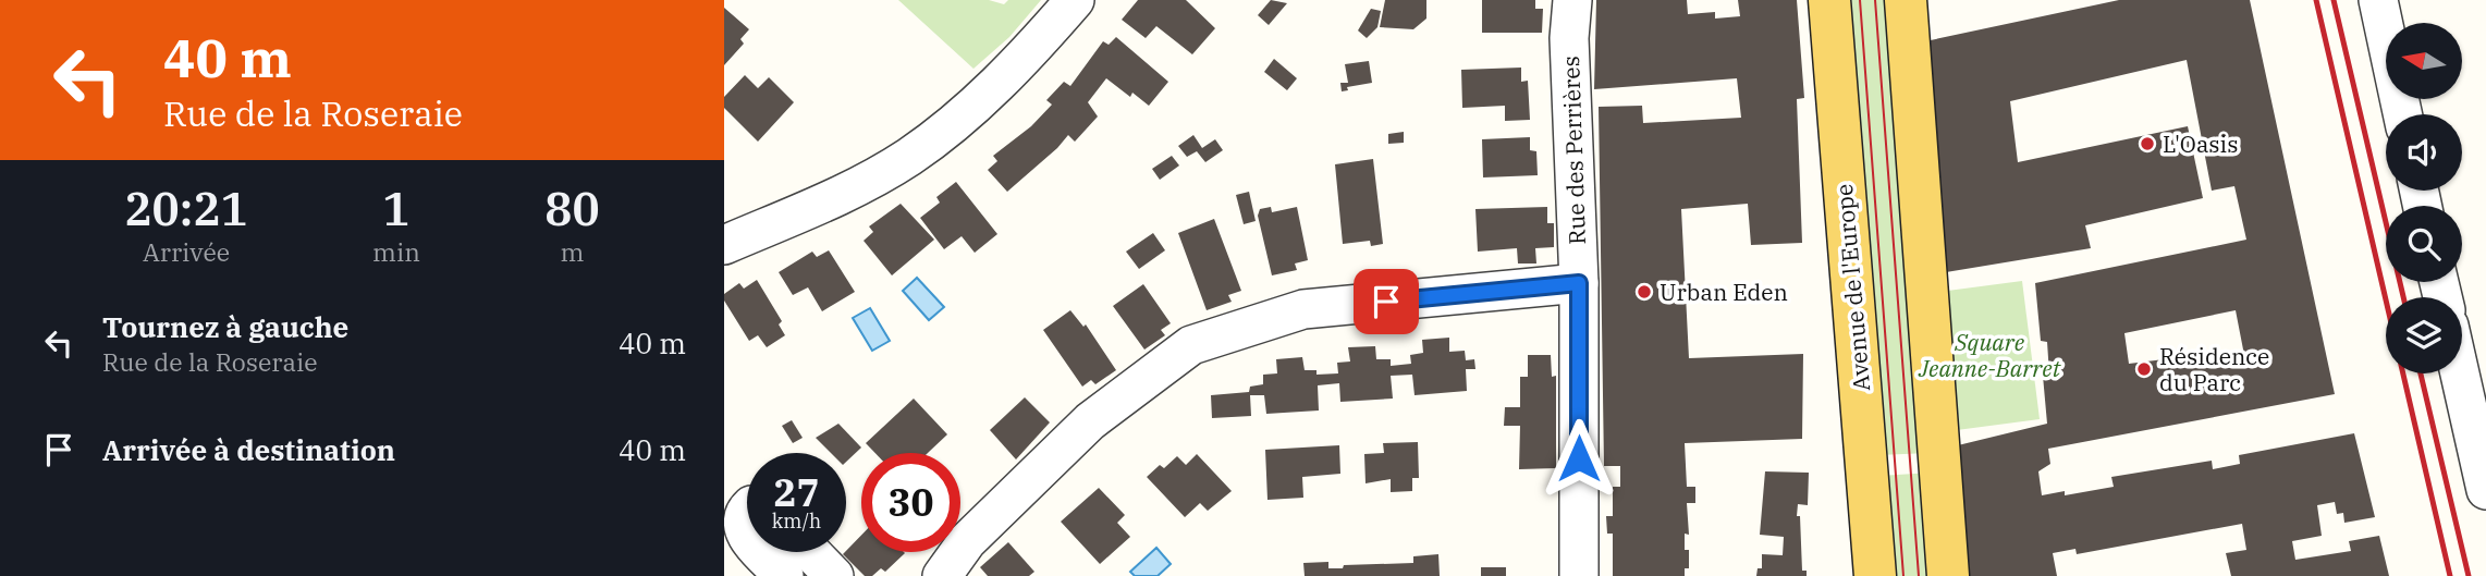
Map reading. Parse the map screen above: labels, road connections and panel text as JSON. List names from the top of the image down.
{
  "streets": {
    "main road": ["Avenue de l'Europe"],
    "street": ["Rue des Perrières"]
  },
  "parks": ["Square Jeanne-Barret"],
  "places": ["L'Oasis", "Urban Eden", "Résidence du Parc"],
  "north": "left",
  "page": {
    "turn": ["40 m", "Rue de la Roseraie"],
    "eta": [
      "20:21",
      "Arrivée",
      "1",
      "min",
      "80",
      "m"
    ],
    "list": [
      {
        "name": "Tournez à gauche",
        "note": "Rue de la Roseraie",
        "value": "40 m"
      },
      {
        "name": "Arrivée à destination",
        "value": "40 m"
      }
    ],
    "speed": "27 km/h",
    "limit": "30"
  }
}
